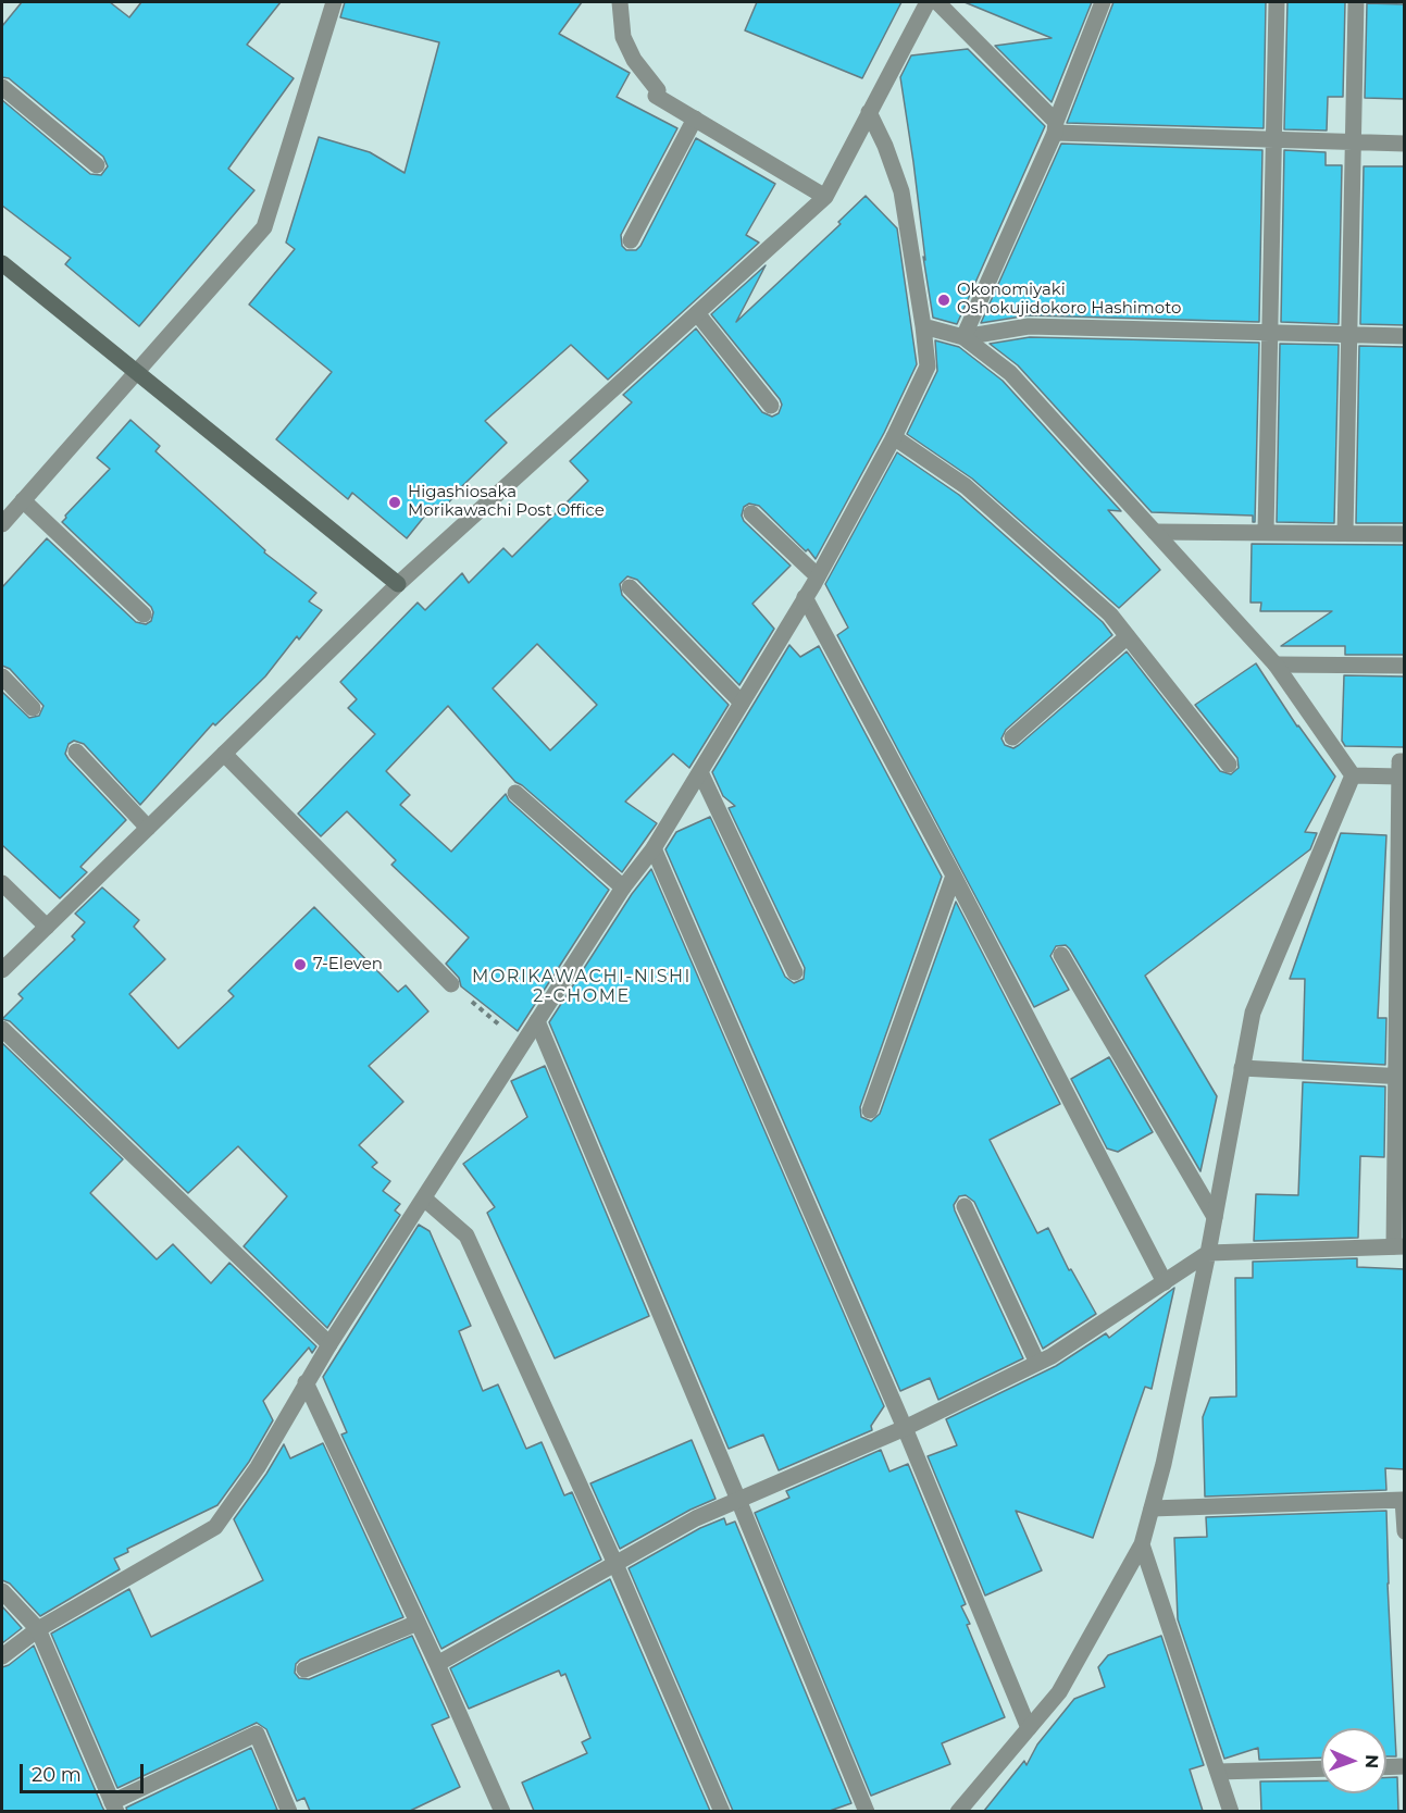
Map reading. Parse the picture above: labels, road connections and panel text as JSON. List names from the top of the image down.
{
  "districts": ["MORIKAWACHI-NISHI 2-CHOME"],
  "places": ["Okonomiyaki Oshokujidokoro Hashimoto", "Higashiosaka Morikawachi Post Office", "7-Eleven"],
  "scale_bar": "20 m",
  "north": "right"
}
